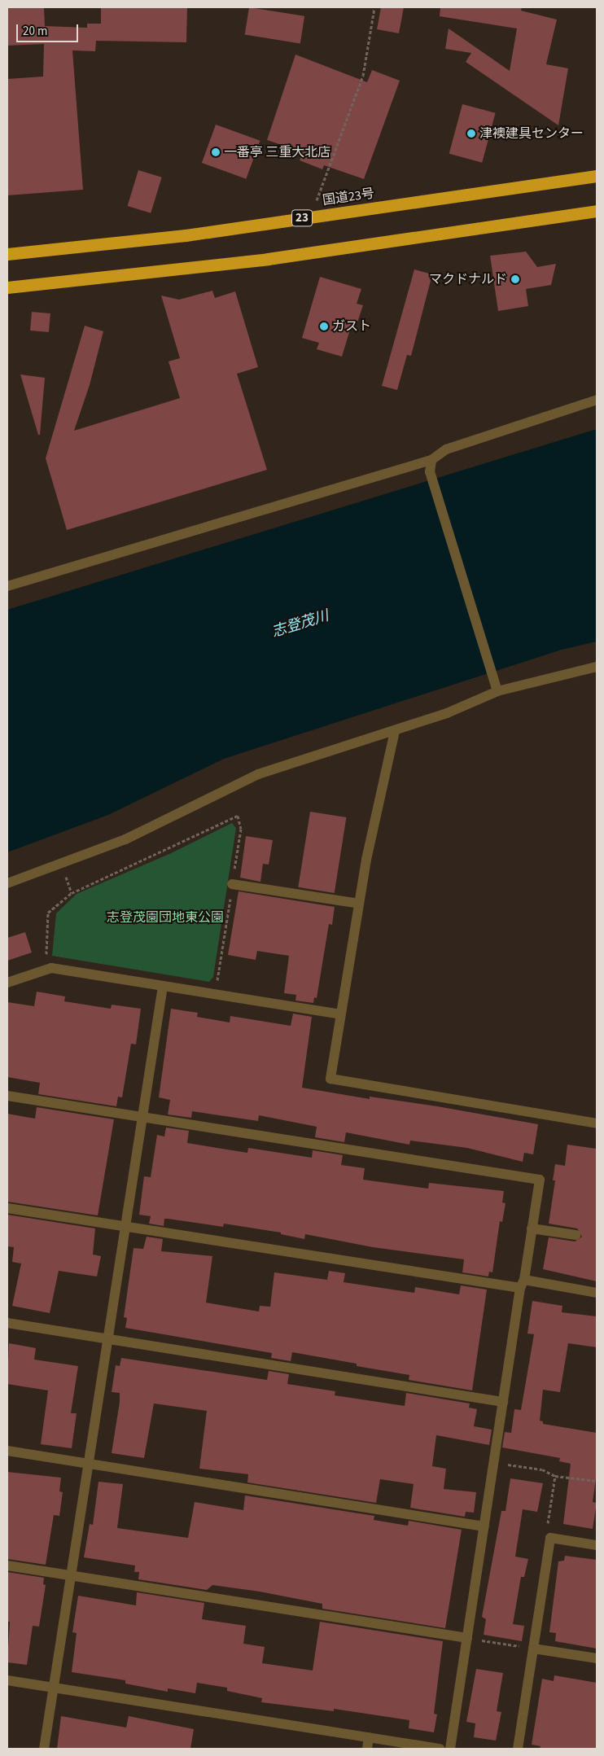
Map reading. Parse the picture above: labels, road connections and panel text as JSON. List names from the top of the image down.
{
  "streets": {
    "highway": ["国道23号", "23"]
  },
  "water": ["志登茂川"],
  "parks": ["志登茂園団地東公園"],
  "places": [
    "津襖建具センター",
    "一番亭 三重大北店",
    "マクドナルド",
    "ガスト"
  ],
  "scale_bar": "20 m"
}
